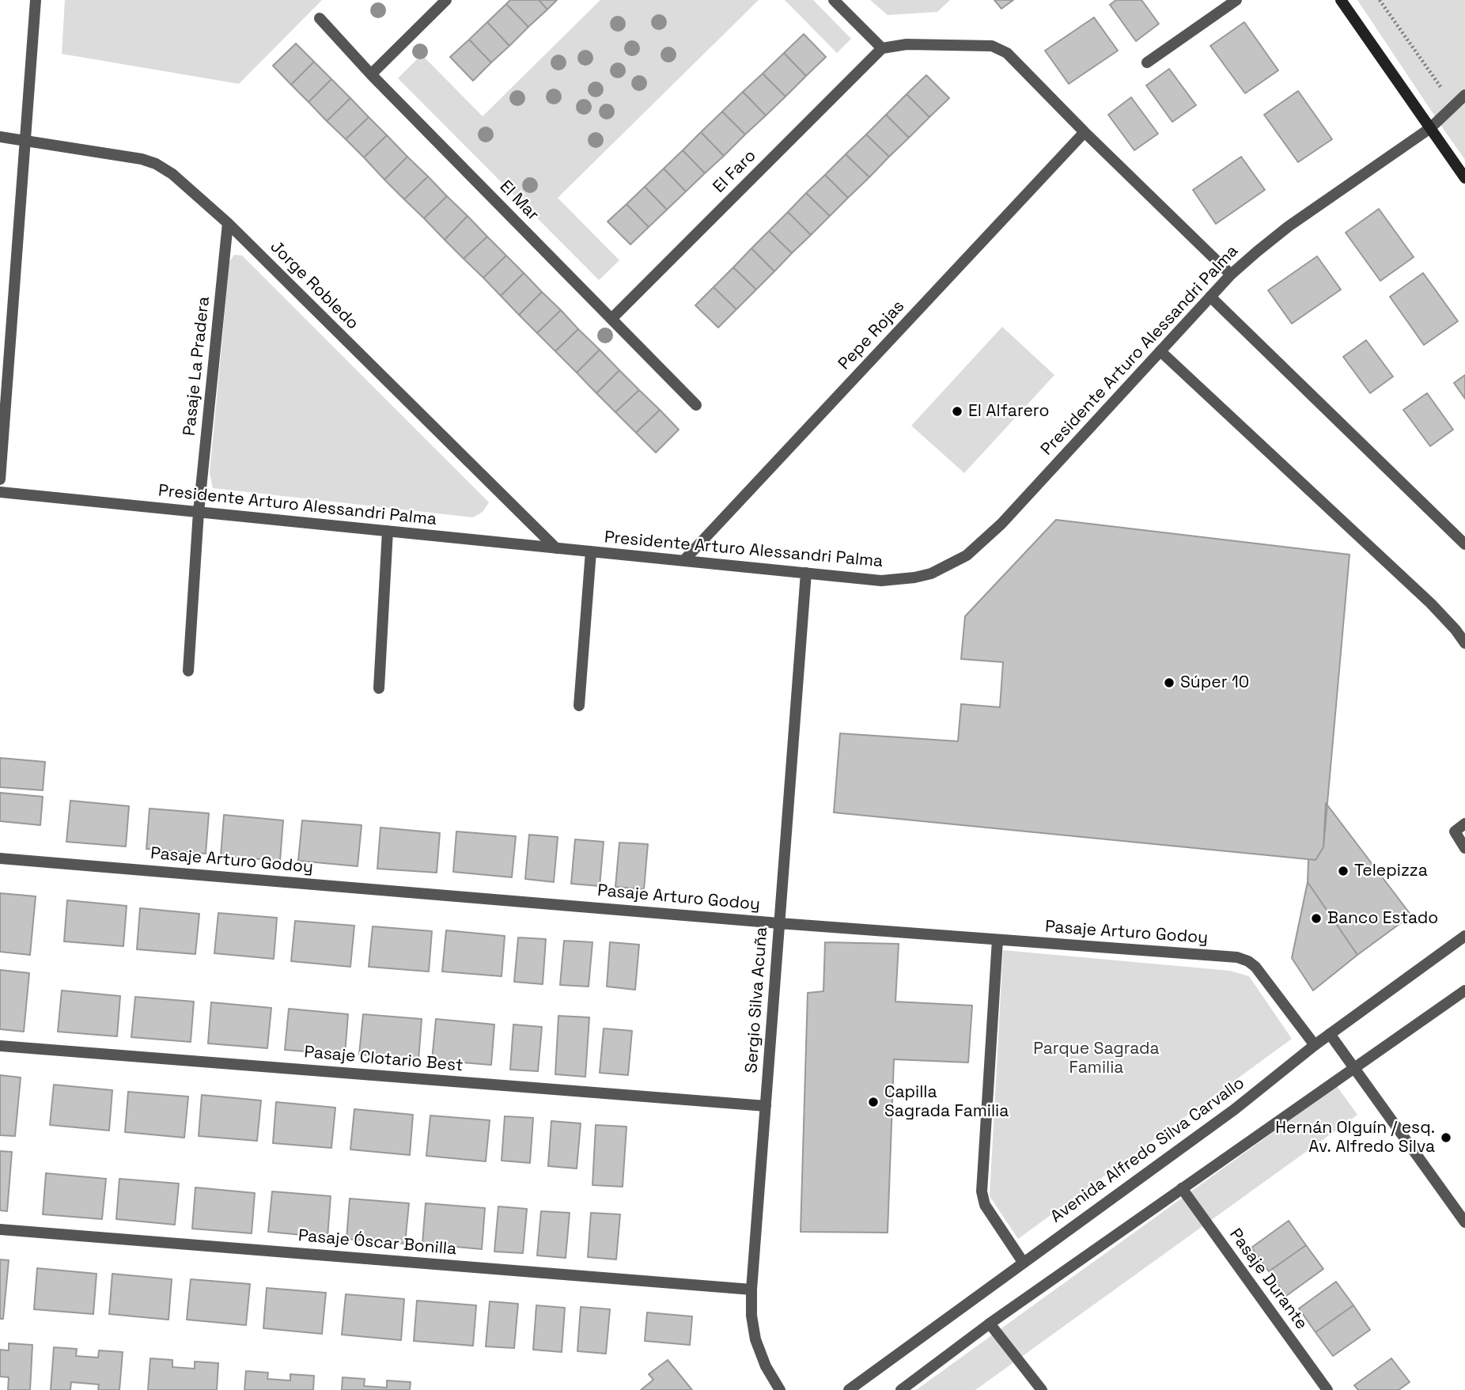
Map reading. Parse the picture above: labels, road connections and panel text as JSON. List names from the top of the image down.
{
  "streets": {
    "street": [
      "El Faro",
      "El Mar",
      "Jorge Robledo",
      "Pepe Rojas",
      "Presidente Arturo Alessandri Palma",
      "Pasaje La Pradera",
      "Pasaje Arturo Godoy",
      "Sergio Silva Acuña",
      "Pasaje Clotario Best",
      "Avenida Alfredo Silva Carvallo",
      "Pasaje Óscar Bonilla",
      "Pasaje Durante"
    ]
  },
  "crossings": [
    ["El Faro", "El Mar"],
    ["Jorge Robledo", "Presidente Arturo Alessandri Palma"],
    ["Jorge Robledo", "Pasaje La Pradera"],
    ["Pepe Rojas", "Presidente Arturo Alessandri Palma"],
    ["Presidente Arturo Alessandri Palma", "Pasaje La Pradera"],
    ["Presidente Arturo Alessandri Palma", "Sergio Silva Acuña"],
    ["Pasaje Arturo Godoy", "Sergio Silva Acuña"],
    ["Pasaje Arturo Godoy", "Avenida Alfredo Silva Carvallo"],
    ["Sergio Silva Acuña", "Pasaje Clotario Best"],
    ["Sergio Silva Acuña", "Pasaje Óscar Bonilla"]
  ],
  "parks": ["Parque Sagrada Familia"],
  "places": [
    "El Alfarero",
    "Súper 10",
    "Telepizza",
    "Banco Estado",
    "Capilla Sagrada Familia",
    "Hernán Olguín / esq. Av. Alfredo Silva"
  ]
}
